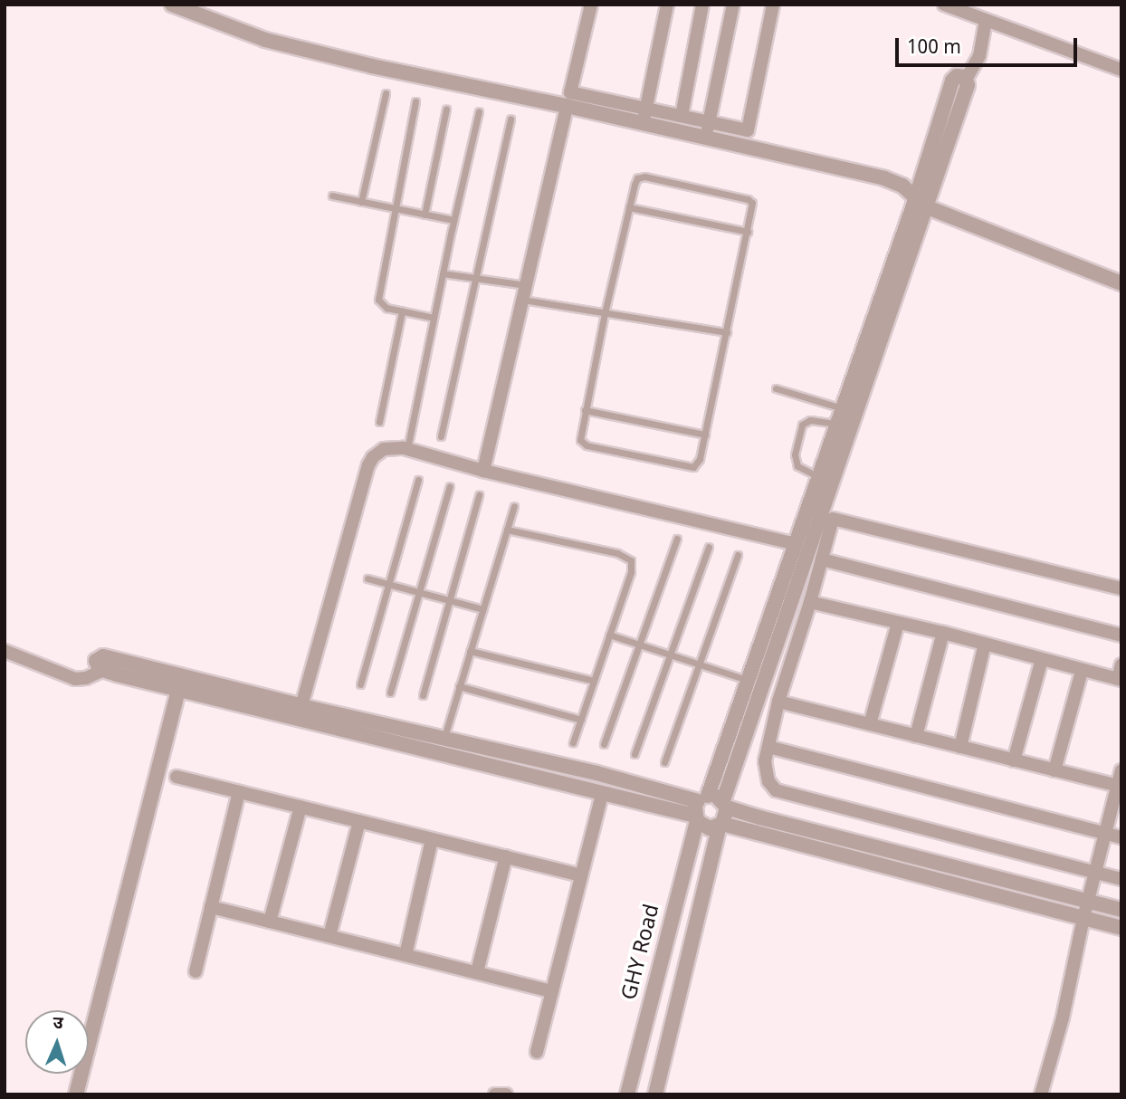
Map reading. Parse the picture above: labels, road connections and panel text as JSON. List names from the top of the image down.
{
  "streets": {
    "street": ["GHY Road"]
  },
  "scale_bar": "100 m",
  "north": "top"
}
